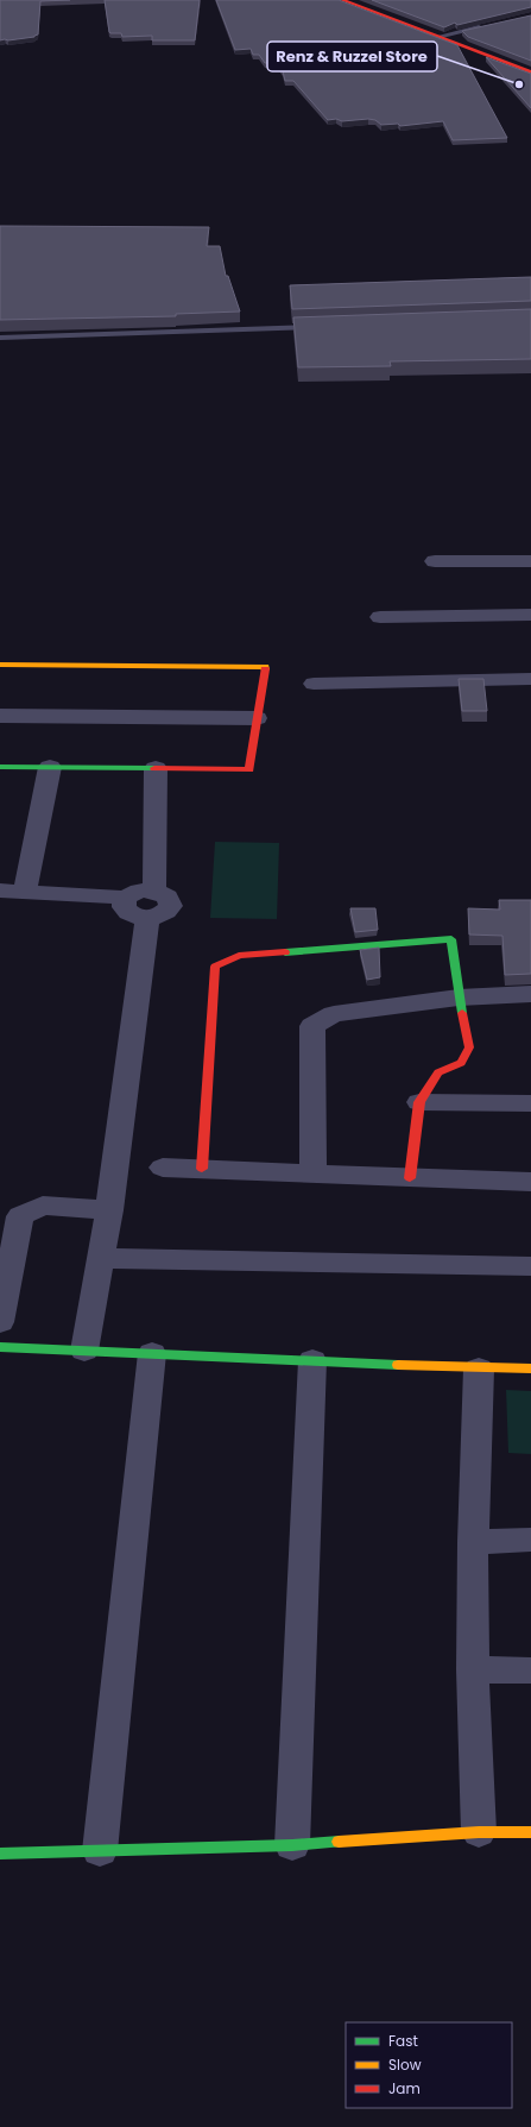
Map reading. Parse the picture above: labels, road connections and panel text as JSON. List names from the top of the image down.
{
  "places": ["Renz & Ruzzel Store"],
  "legend": ["Fast", "Slow", "Jam"]
}
